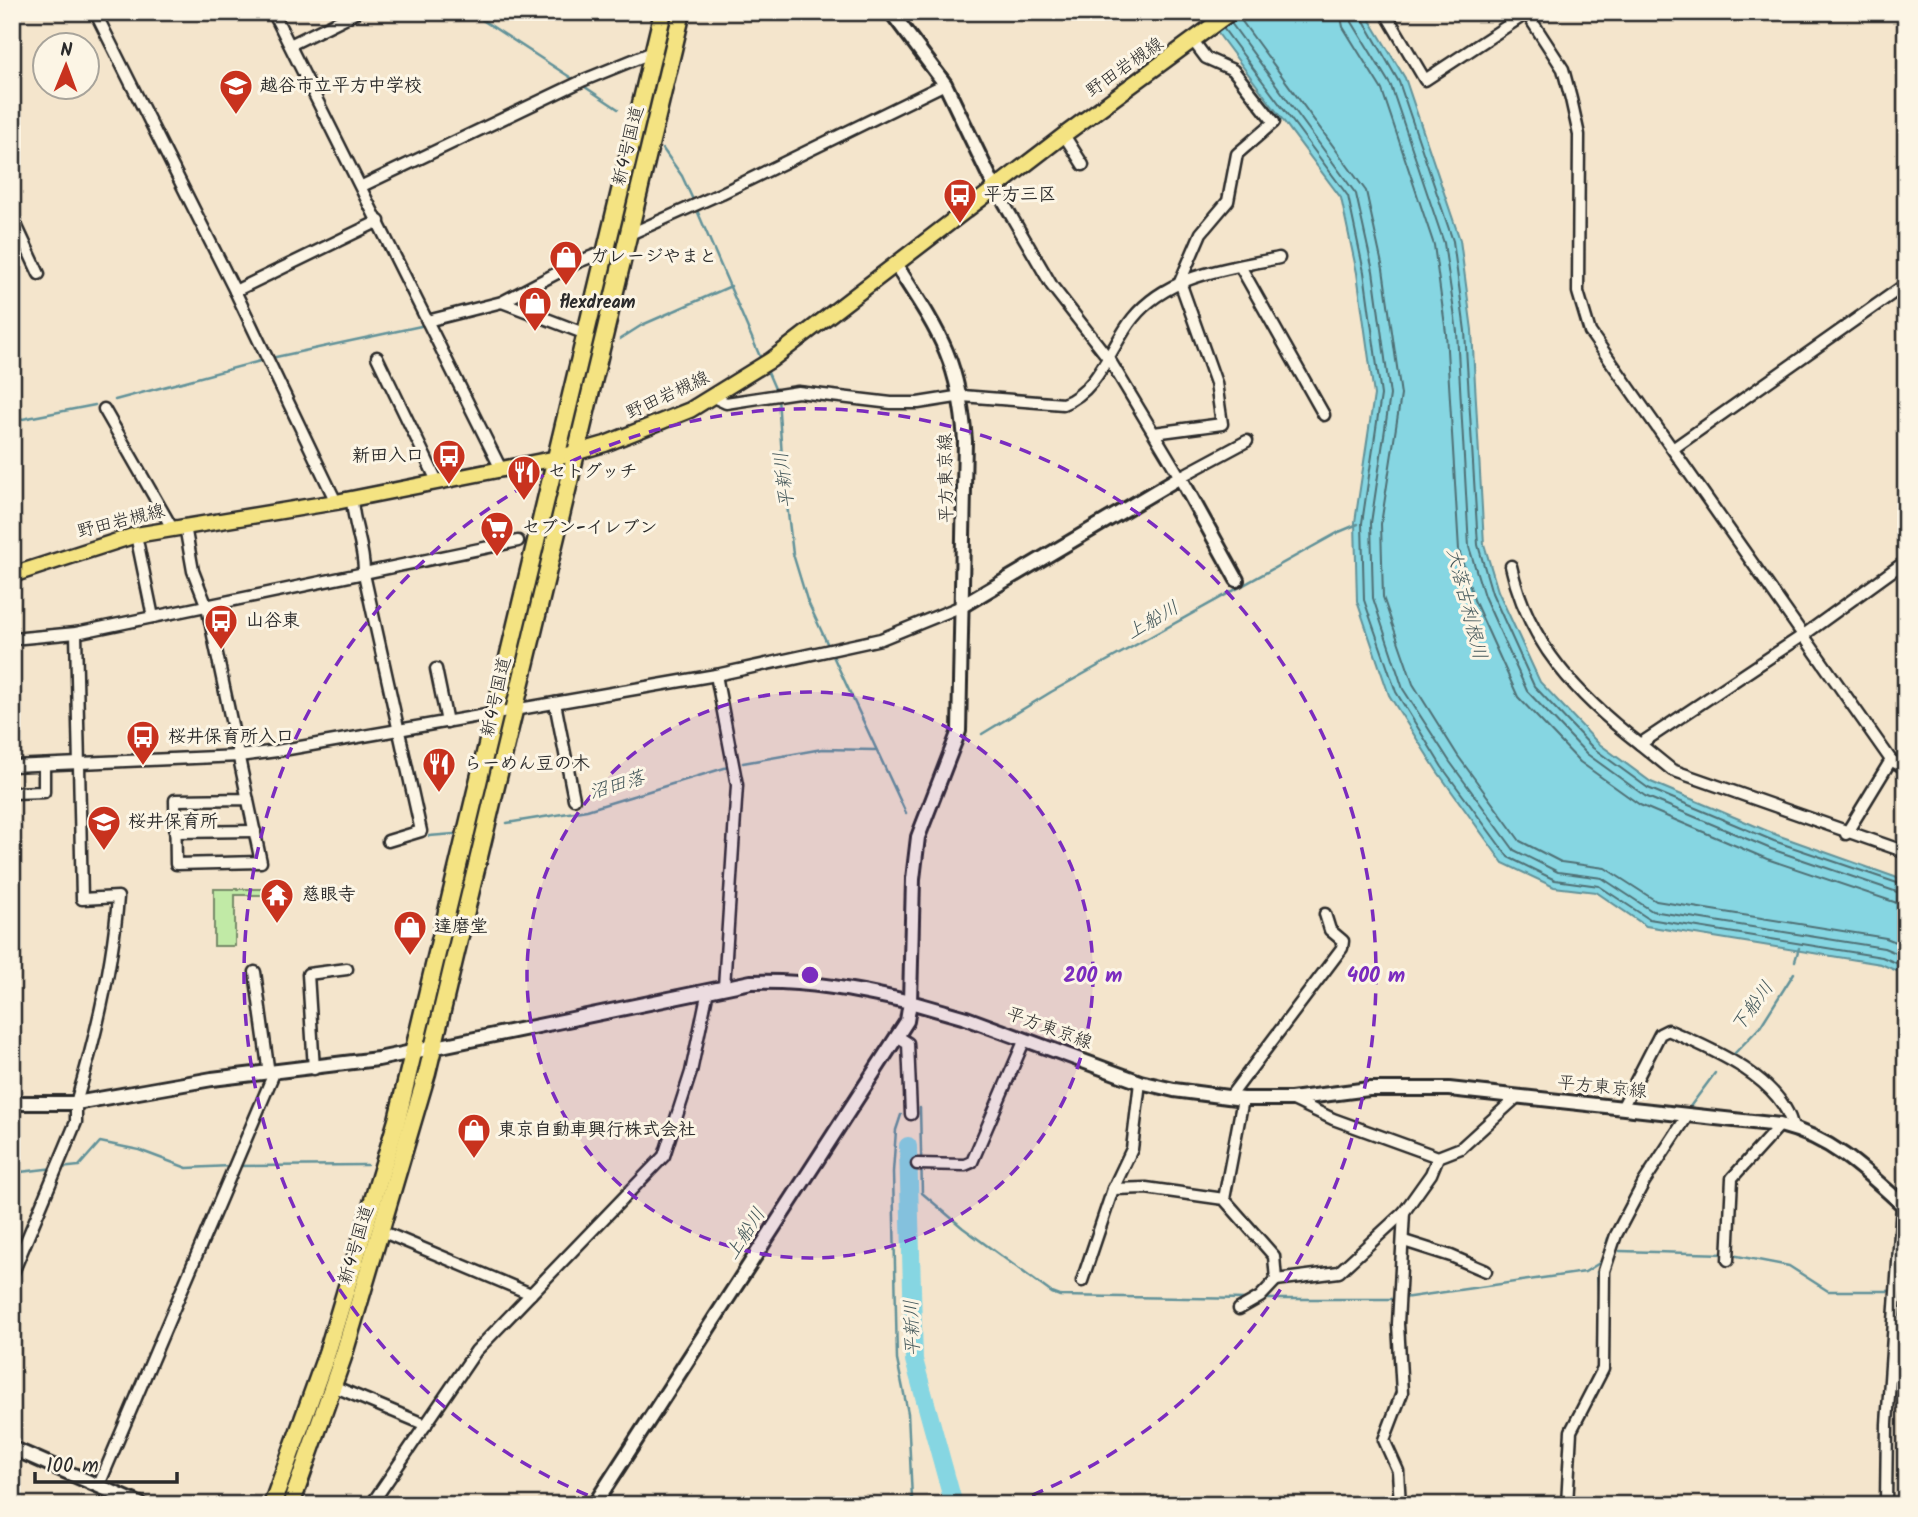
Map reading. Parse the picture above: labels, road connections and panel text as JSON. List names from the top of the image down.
{
  "streets": {
    "highway": ["新4号国道"],
    "main road": ["野田岩槻線"],
    "street": ["平方東京線"]
  },
  "crossings": [
    ["野田岩槻線", "新4号国道"],
    ["野田岩槻線", "平方東京線"]
  ],
  "water": [
    "平新川",
    "大落古利根川",
    "上船川",
    "沼田落",
    "下船川"
  ],
  "places": {
    "school or university": ["越谷市立平方中学校", "桜井保育所"],
    "bus stop": [
      "平方三区",
      "新田入口",
      "山谷東",
      "桜井保育所入口"
    ],
    "shop": [
      "ガレージやまと",
      "flexdream",
      "達磨堂",
      "東京自動車興行株式会社"
    ],
    "restaurant": ["セトグッチ", "らーめん豆の木"],
    "supermarket": ["セブン-イレブン"],
    "temple": ["慈眼寺"]
  },
  "scale_bar": "100 m",
  "north": "top",
  "rings": ["200 m", "400 m"]
}
